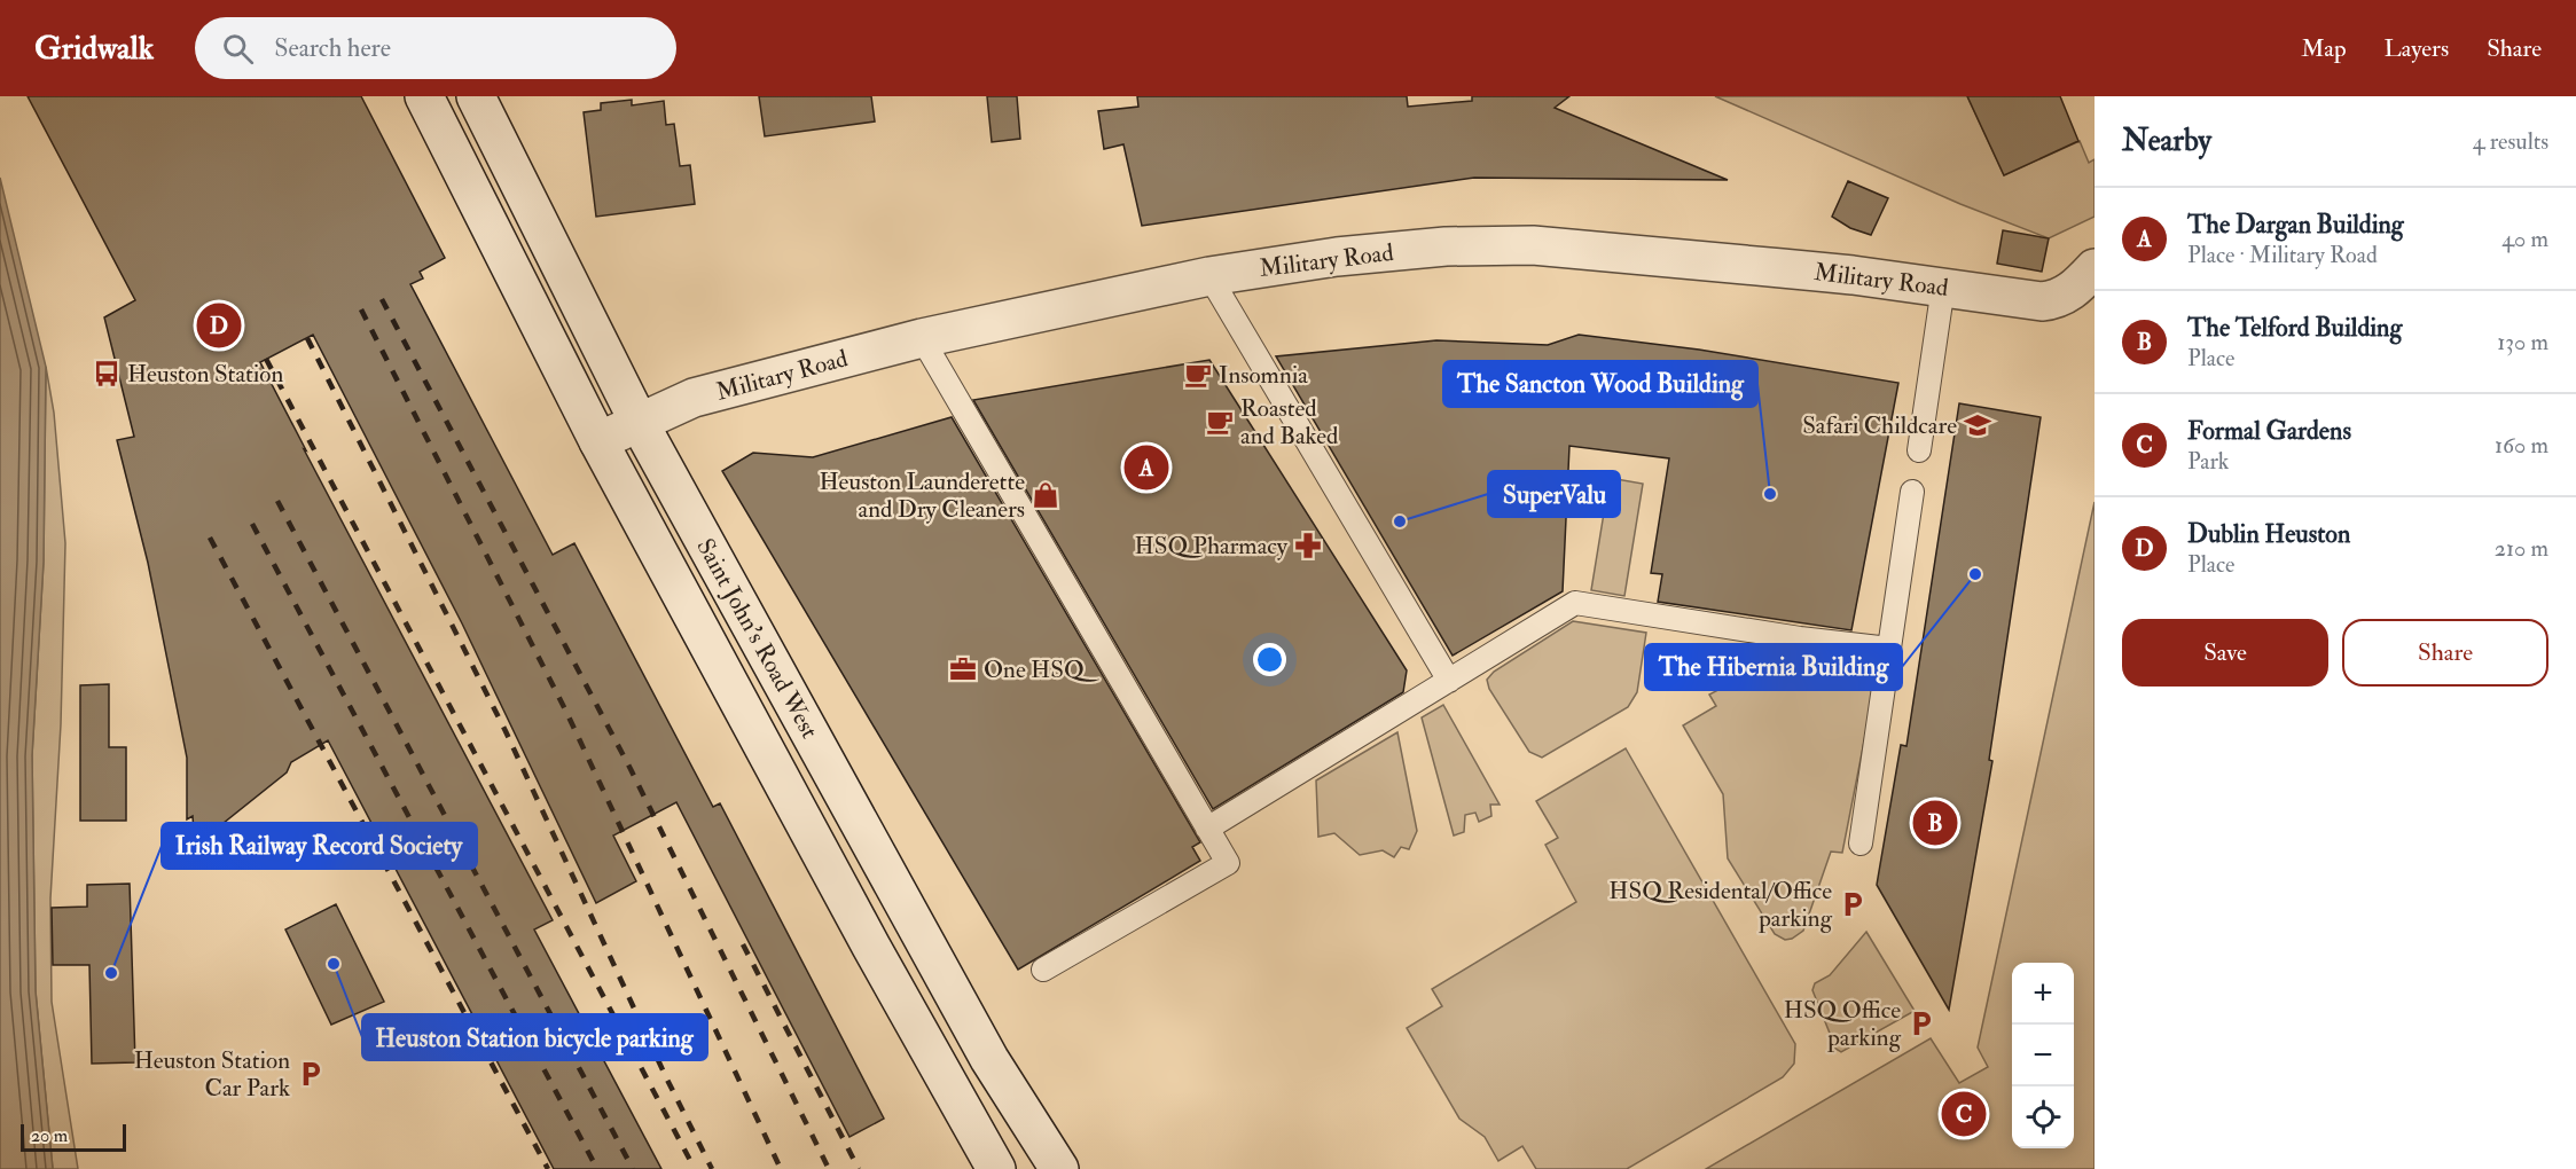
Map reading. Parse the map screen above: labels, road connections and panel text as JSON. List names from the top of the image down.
{
  "streets": {
    "main road": ["Military Road", "Saint John's Road West"]
  },
  "crossings": [
    ["Military Road", "Saint John's Road West"]
  ],
  "places": {
    "bus stop": ["Heuston Station"],
    "cafe": ["Insomnia", "Roasted and Baked"],
    "school or university": ["Safari Childcare"],
    "other": [
      "The Sancton Wood Building",
      "SuperValu",
      "The Hibernia Building",
      "Heuston Station bicycle parking",
      "Irish Railway Record Society"
    ],
    "shop": ["Heuston Launderette and Dry Cleaners"],
    "pharmacy": ["HSQ Pharmacy"],
    "office": ["One HSQ"],
    "parking": ["HSQ Residental/Office parking", "HSQ Office parking", "Heuston Station Car Park"]
  },
  "scale_bar": "20 m",
  "page": {
    "header": "Gridwalk",
    "search": "Search here",
    "nav": ["Map", "Layers", "Share"],
    "heading": ["Nearby", "4 results"],
    "list": [
      {
        "mark": "A",
        "name": "The Dargan Building",
        "note": "Place · Military Road",
        "value": "40 m"
      },
      {
        "mark": "B",
        "name": "The Telford Building",
        "note": "Place",
        "value": "130 m"
      },
      {
        "mark": "C",
        "name": "Formal Gardens",
        "note": "Park",
        "value": "160 m"
      },
      {
        "mark": "D",
        "name": "Dublin Heuston",
        "note": "Place",
        "value": "210 m"
      }
    ],
    "pins": [
      "D",
      "A",
      "B",
      "C"
    ],
    "buttons": ["Save", "Share"],
    "map_buttons": ["+", "−"],
    "scale": "20 m"
  }
}
